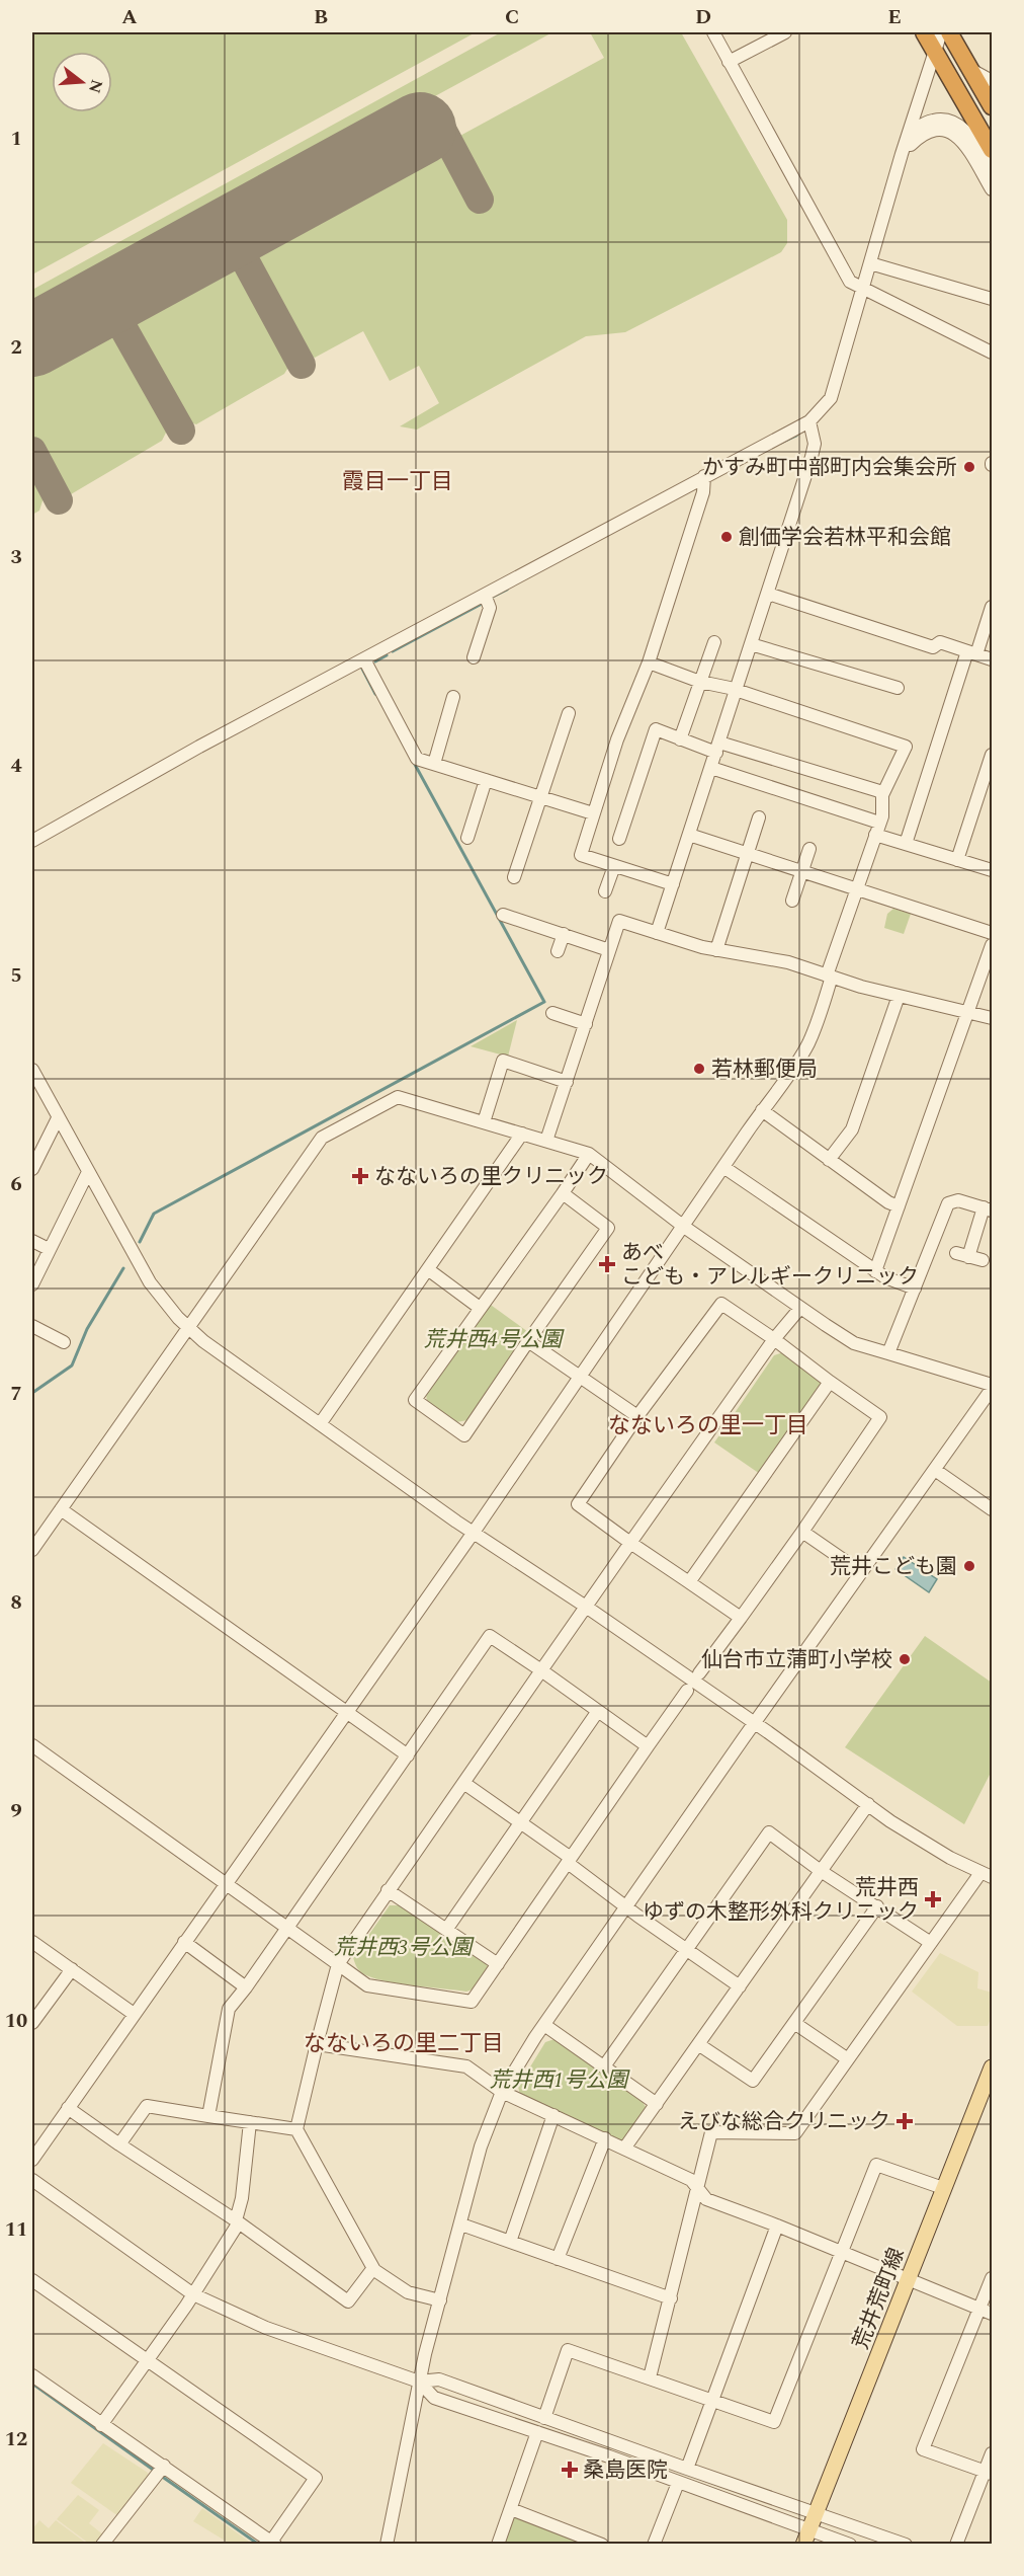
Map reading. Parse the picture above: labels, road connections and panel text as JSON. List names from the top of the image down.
{
  "streets": {
    "main road": ["荒井荒町線"]
  },
  "districts": ["霞目一丁目", "なないろの里一丁目", "なないろの里二丁目"],
  "parks": ["荒井西4号公園", "荒井西3号公園", "荒井西1号公園"],
  "places": {
    "other": [
      "かすみ町中部町内会集会所",
      "創価学会若林平和会館",
      "若林郵便局",
      "荒井こども園",
      "仙台市立蒲町小学校"
    ],
    "health": [
      "なないろの里クリニック",
      "あべ こども・アレルギークリニック",
      "荒井西 ゆずの木整形外科クリニック",
      "えびな総合クリニック",
      "桑島医院"
    ]
  },
  "north": "right",
  "grid": {
    "columns": [
      "A",
      "B",
      "C",
      "D",
      "E"
    ],
    "rows": [
      "1",
      "2",
      "3",
      "4",
      "5",
      "6",
      "7",
      "8",
      "9",
      "10",
      "11",
      "12"
    ]
  }
}
